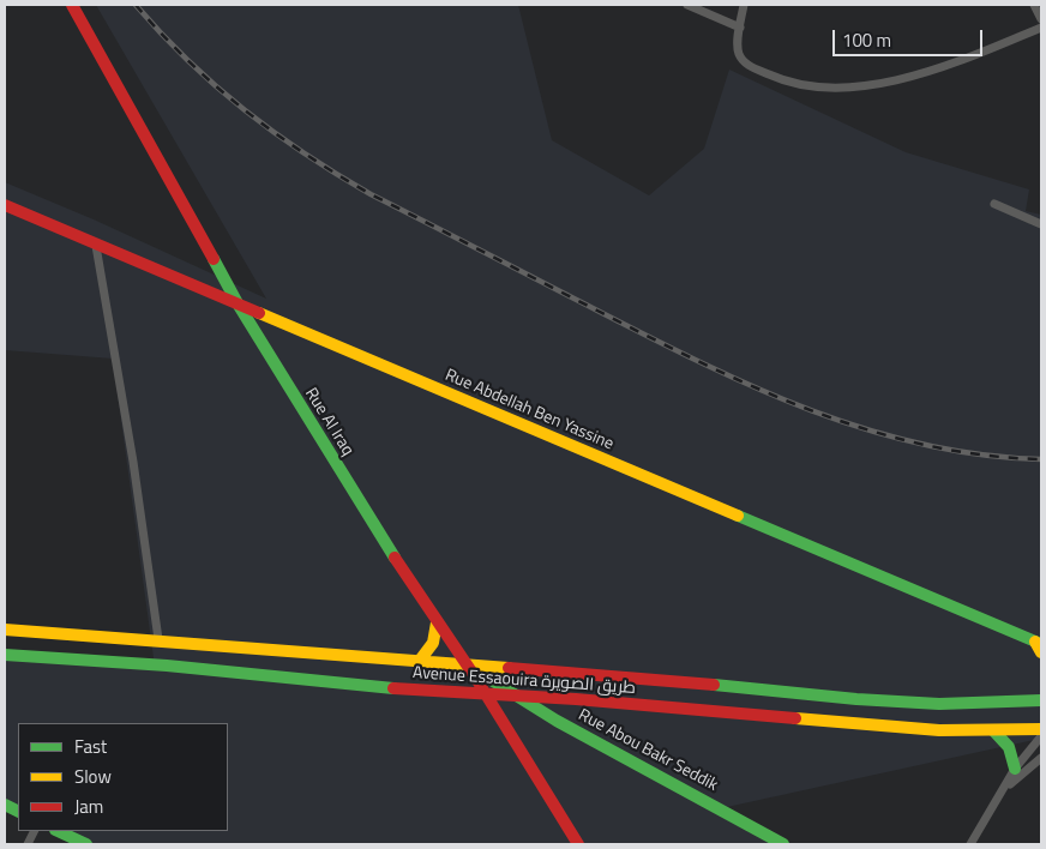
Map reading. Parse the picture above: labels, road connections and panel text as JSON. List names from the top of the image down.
{
  "streets": {
    "street": [
      "Rue Abdellah Ben Yassine",
      "Rue Al Iraq",
      "Avenue Essaouira طريق الصويرة",
      "Rue Abou Bakr Seddik"
    ]
  },
  "crossings": [
    ["Rue Abdellah Ben Yassine", "Rue Al Iraq"],
    ["Rue Al Iraq", "Avenue Essaouira طريق الصويرة"],
    ["Rue Al Iraq", "Rue Abou Bakr Seddik"],
    ["Avenue Essaouira طريق الصويرة", "Rue Abou Bakr Seddik"]
  ],
  "legend": ["Fast", "Slow", "Jam"],
  "scale_bar": "100 m"
}
